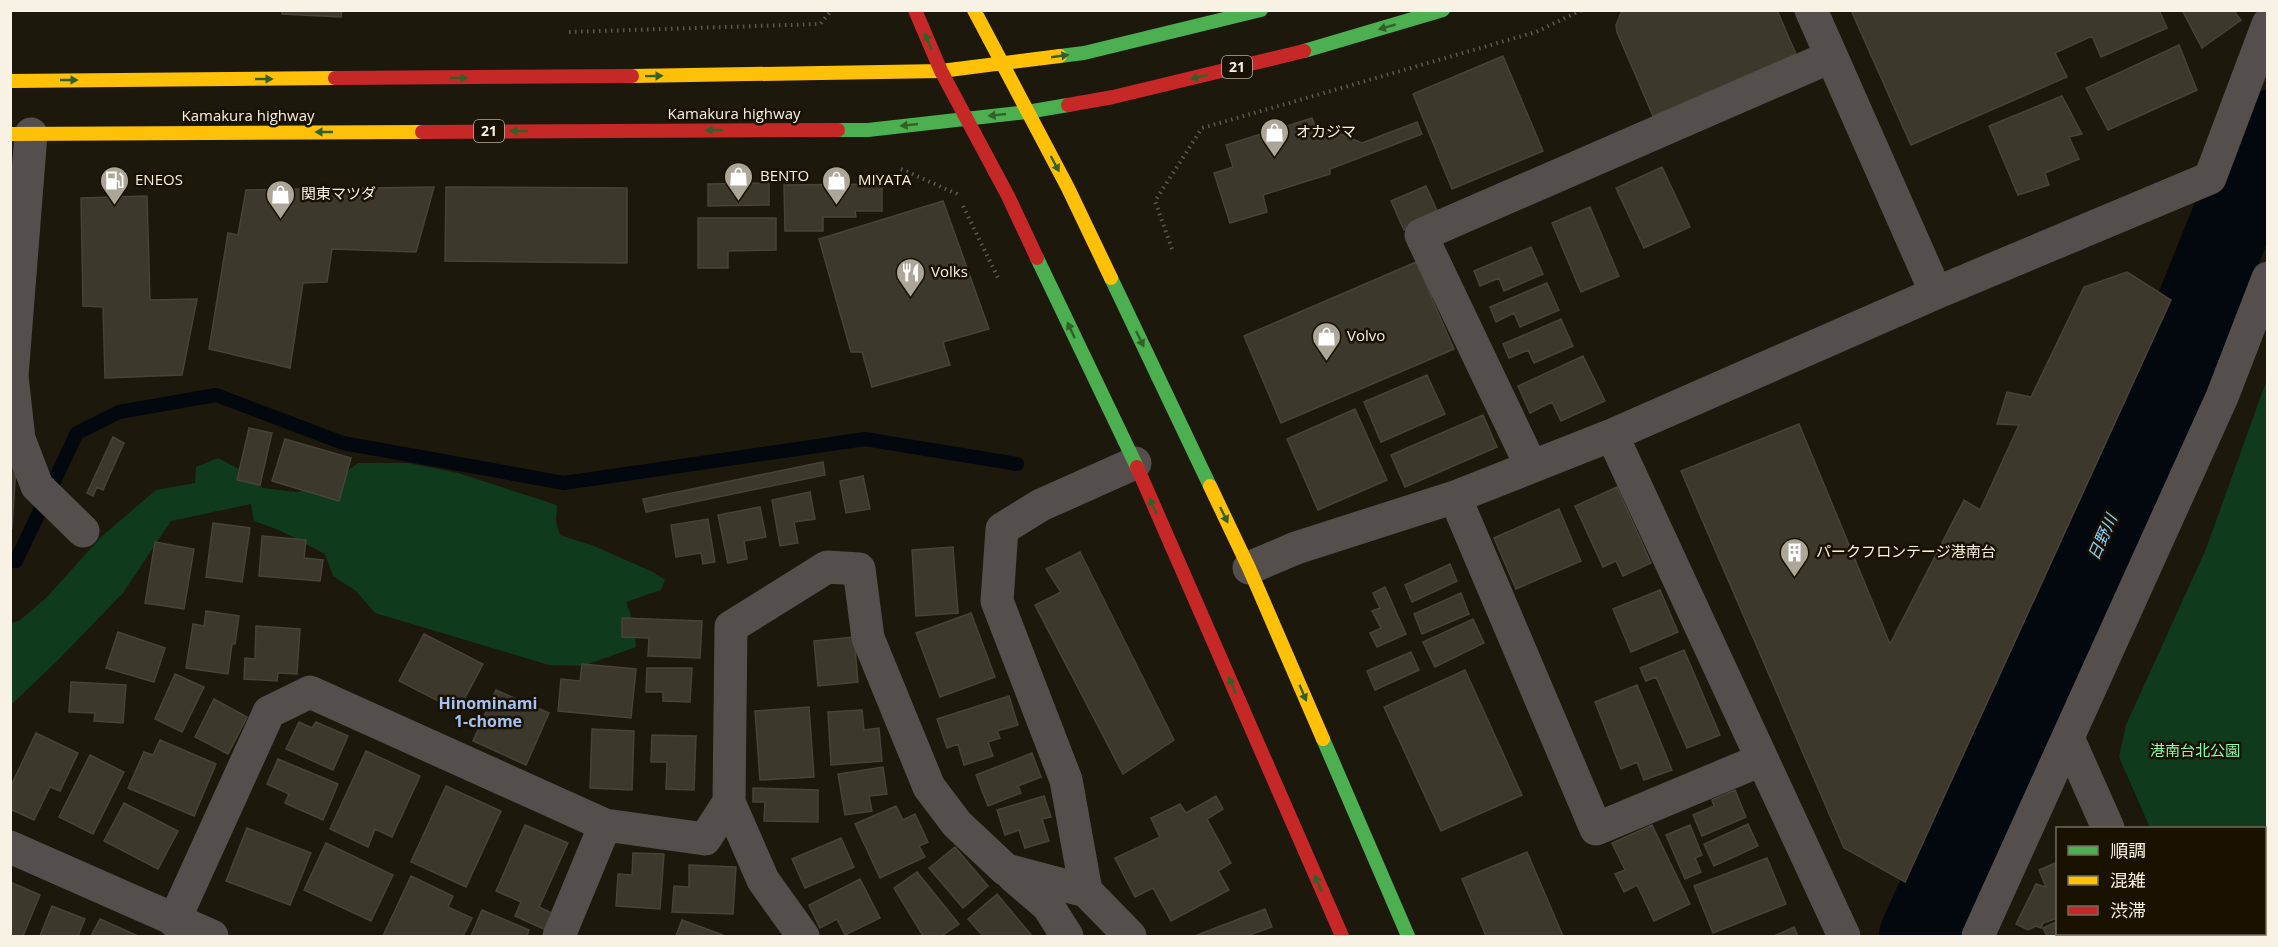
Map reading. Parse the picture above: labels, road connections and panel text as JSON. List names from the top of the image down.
{
  "streets": {
    "main road": ["21", "Kamakura highway"]
  },
  "districts": ["Hinominami 1-chome"],
  "water": ["日野川"],
  "parks": ["港南台北公園"],
  "places": {
    "shop": [
      "オカジマ",
      "BENTO",
      "MIYATA",
      "関東マツダ",
      "Volvo"
    ],
    "fuel station": ["ENEOS"],
    "restaurant": ["Volks"],
    "building": ["パークフロンテージ港南台"]
  },
  "legend": ["順調", "混雑", "渋滞"]
}
